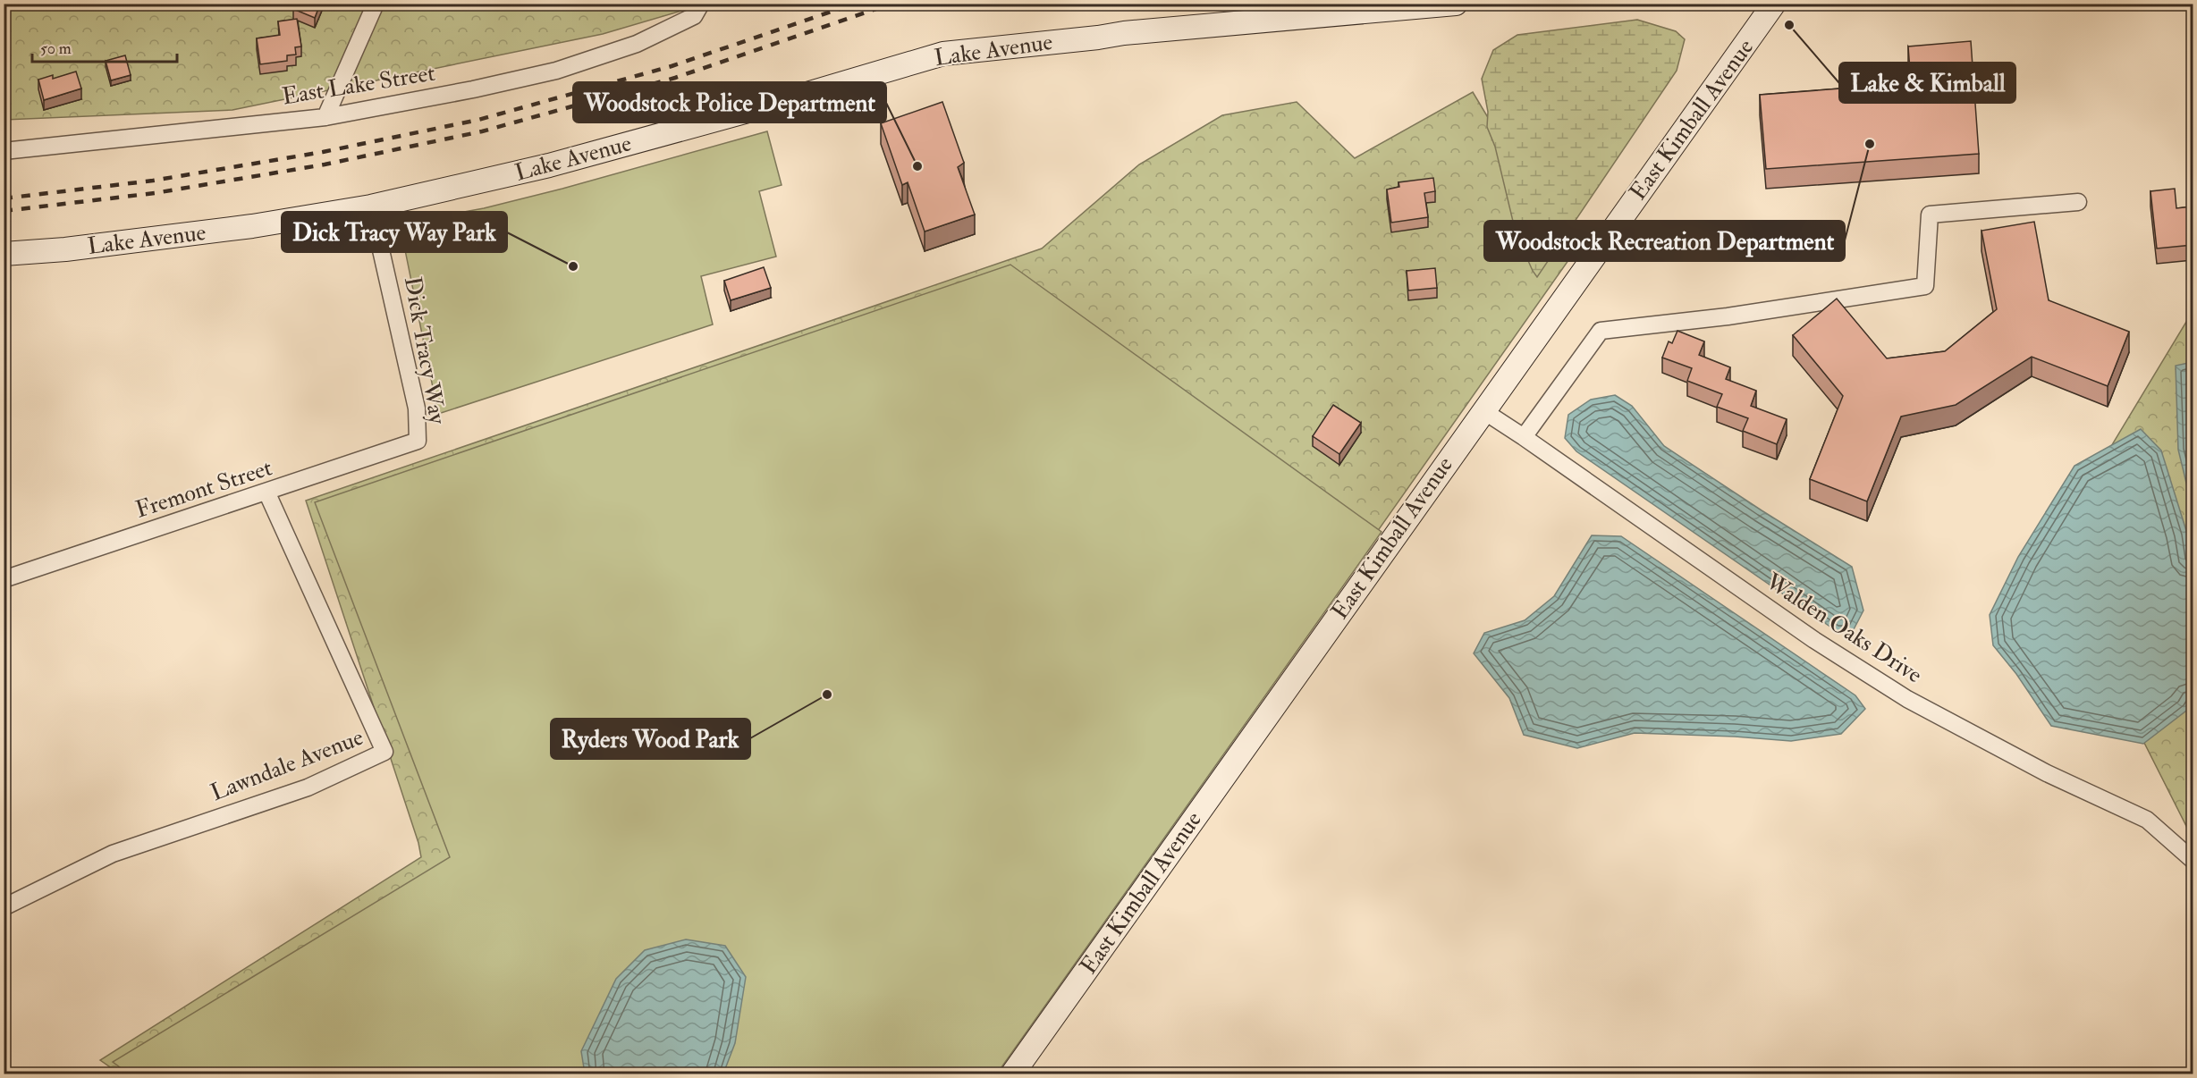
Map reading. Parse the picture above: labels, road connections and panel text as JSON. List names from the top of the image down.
{
  "streets": {
    "street": [
      "Lake Avenue",
      "East Lake Street",
      "East Kimball Avenue",
      "Dick Tracy Way",
      "Fremont Street",
      "Walden Oaks Drive",
      "Lawndale Avenue"
    ]
  },
  "crossings": [
    ["Lake Avenue", "Dick Tracy Way"],
    ["East Kimball Avenue", "Walden Oaks Drive"],
    ["Dick Tracy Way", "Fremont Street"],
    ["Fremont Street", "Lawndale Avenue"]
  ],
  "places": [
    "Lake & Kimball",
    "Woodstock Recreation Department",
    "Woodstock Police Department",
    "Dick Tracy Way Park",
    "Ryders Wood Park"
  ],
  "scale_bar": "50 m"
}
